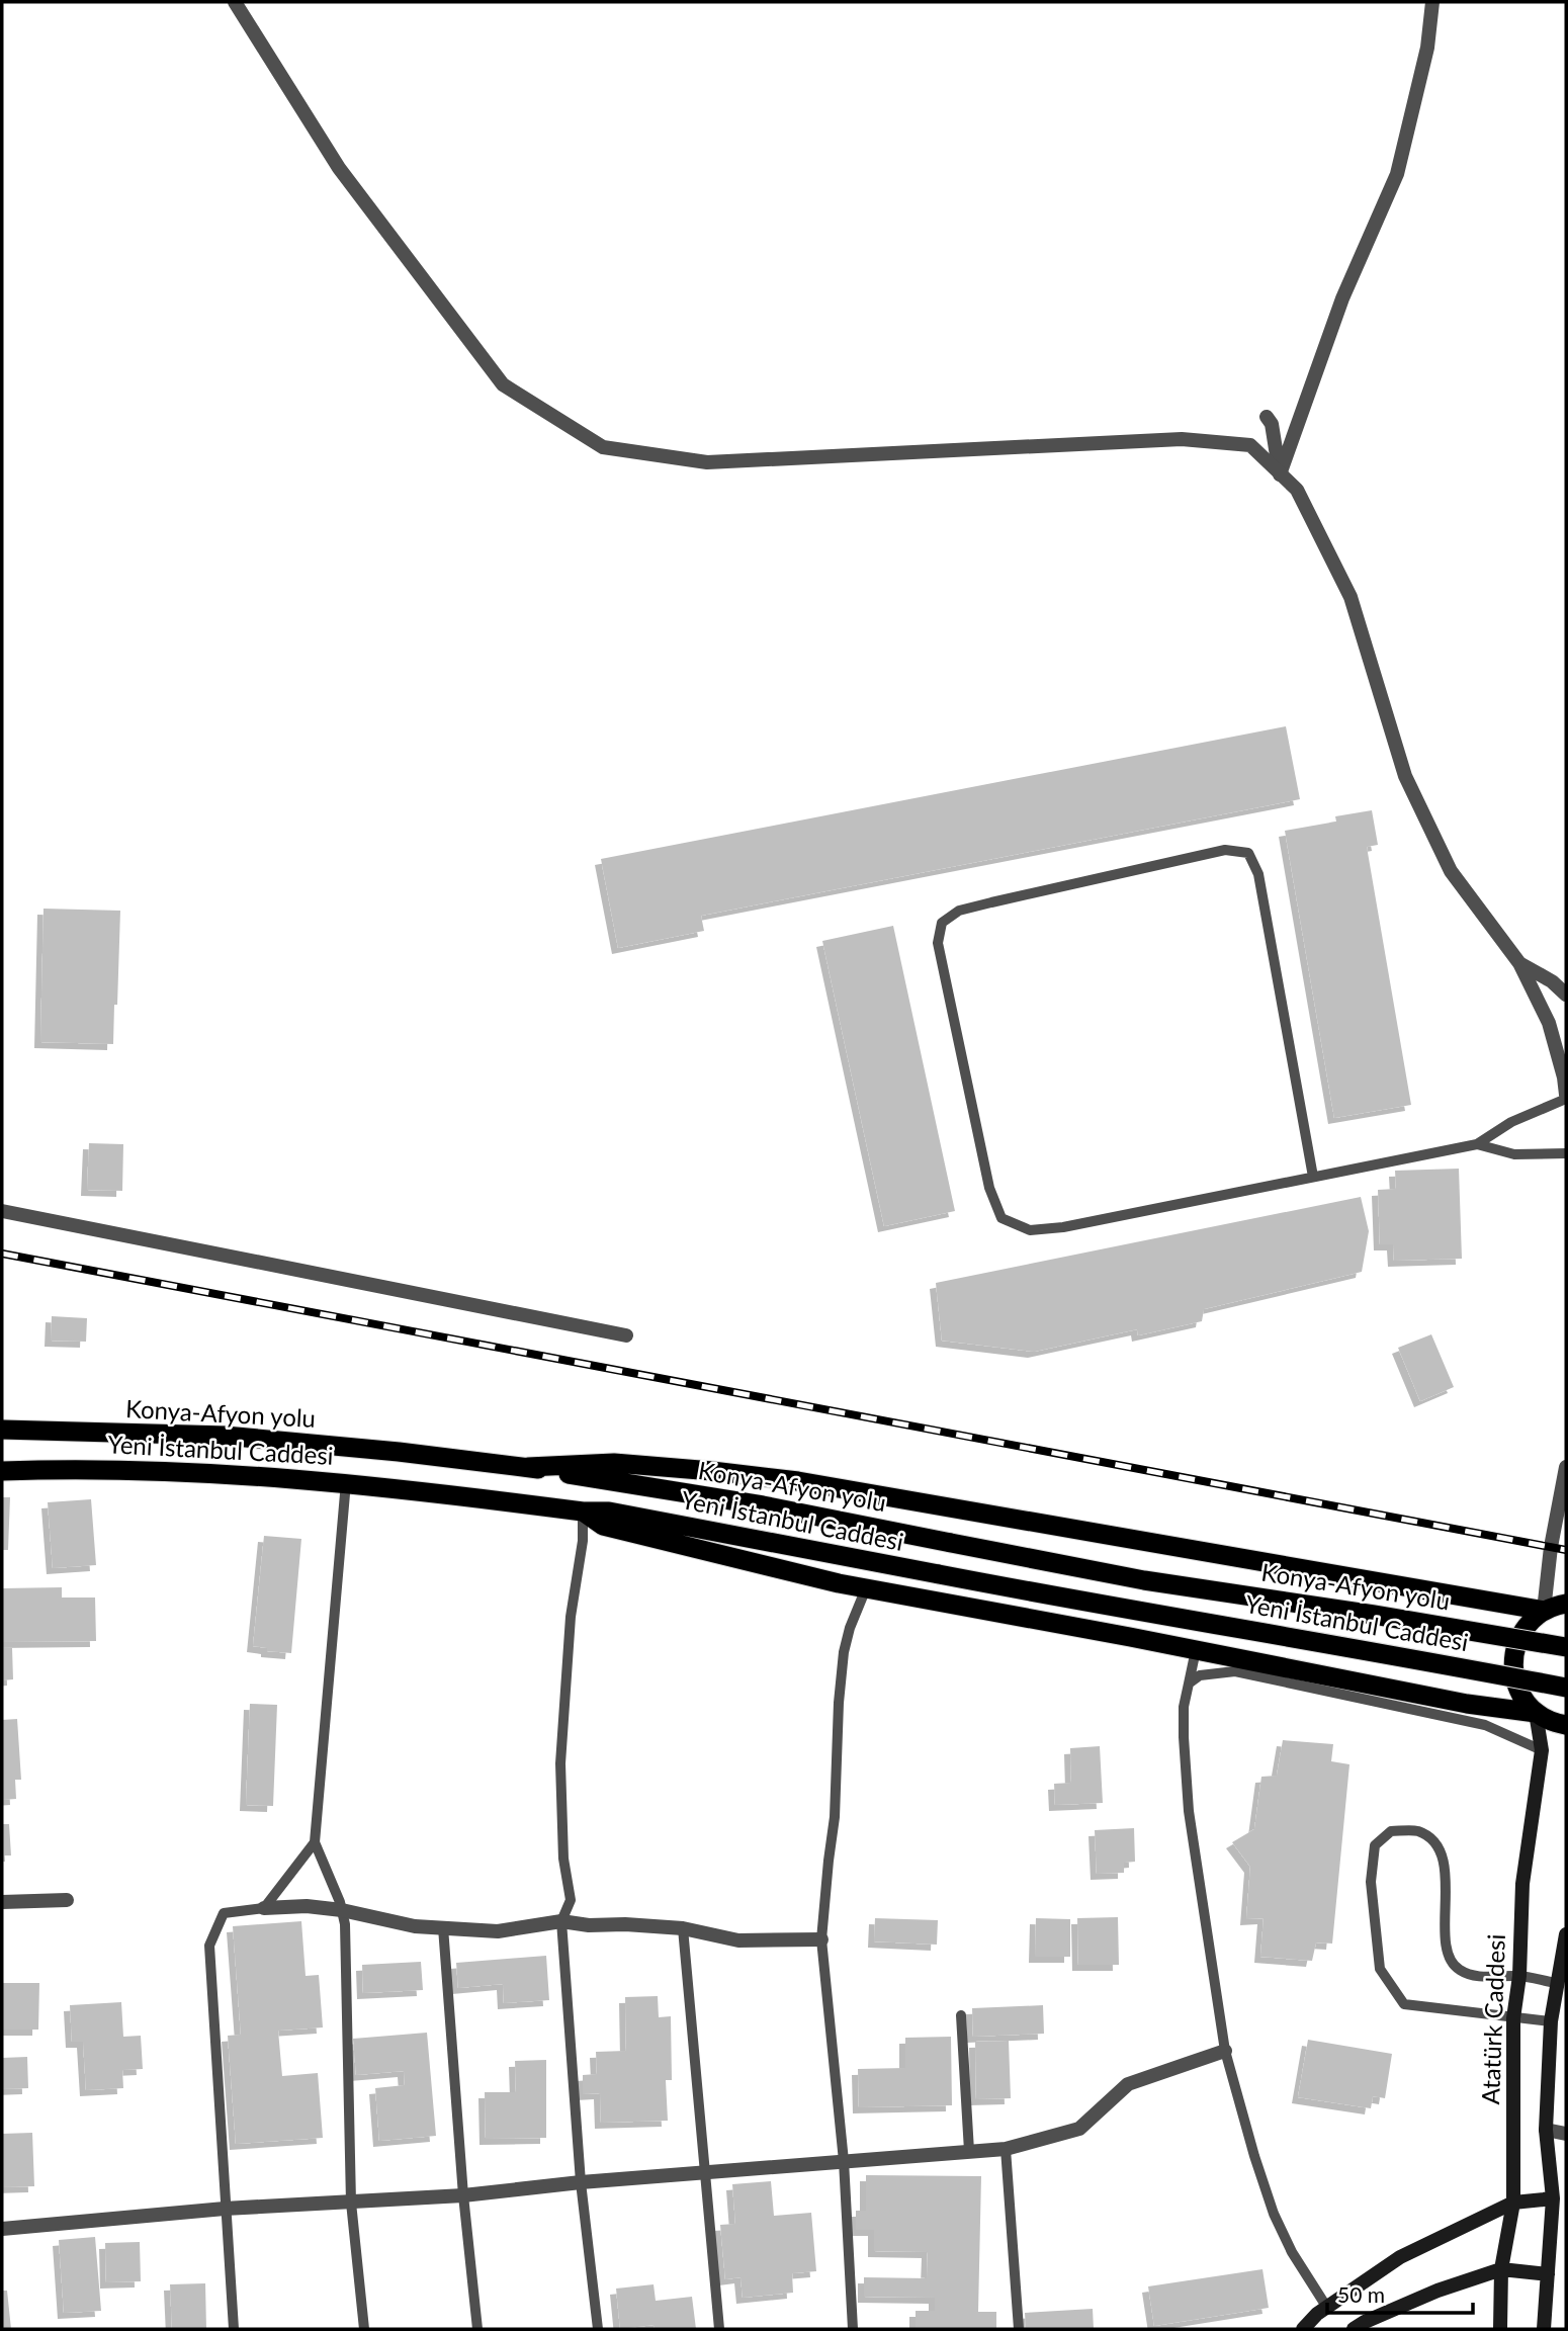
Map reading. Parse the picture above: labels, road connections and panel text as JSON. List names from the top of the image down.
{
  "streets": {
    "highway": ["Konya-Afyon yolu", "Yeni İstanbul Caddesi"],
    "main road": ["Atatürk Caddesi"]
  },
  "scale_bar": "50 m"
}
